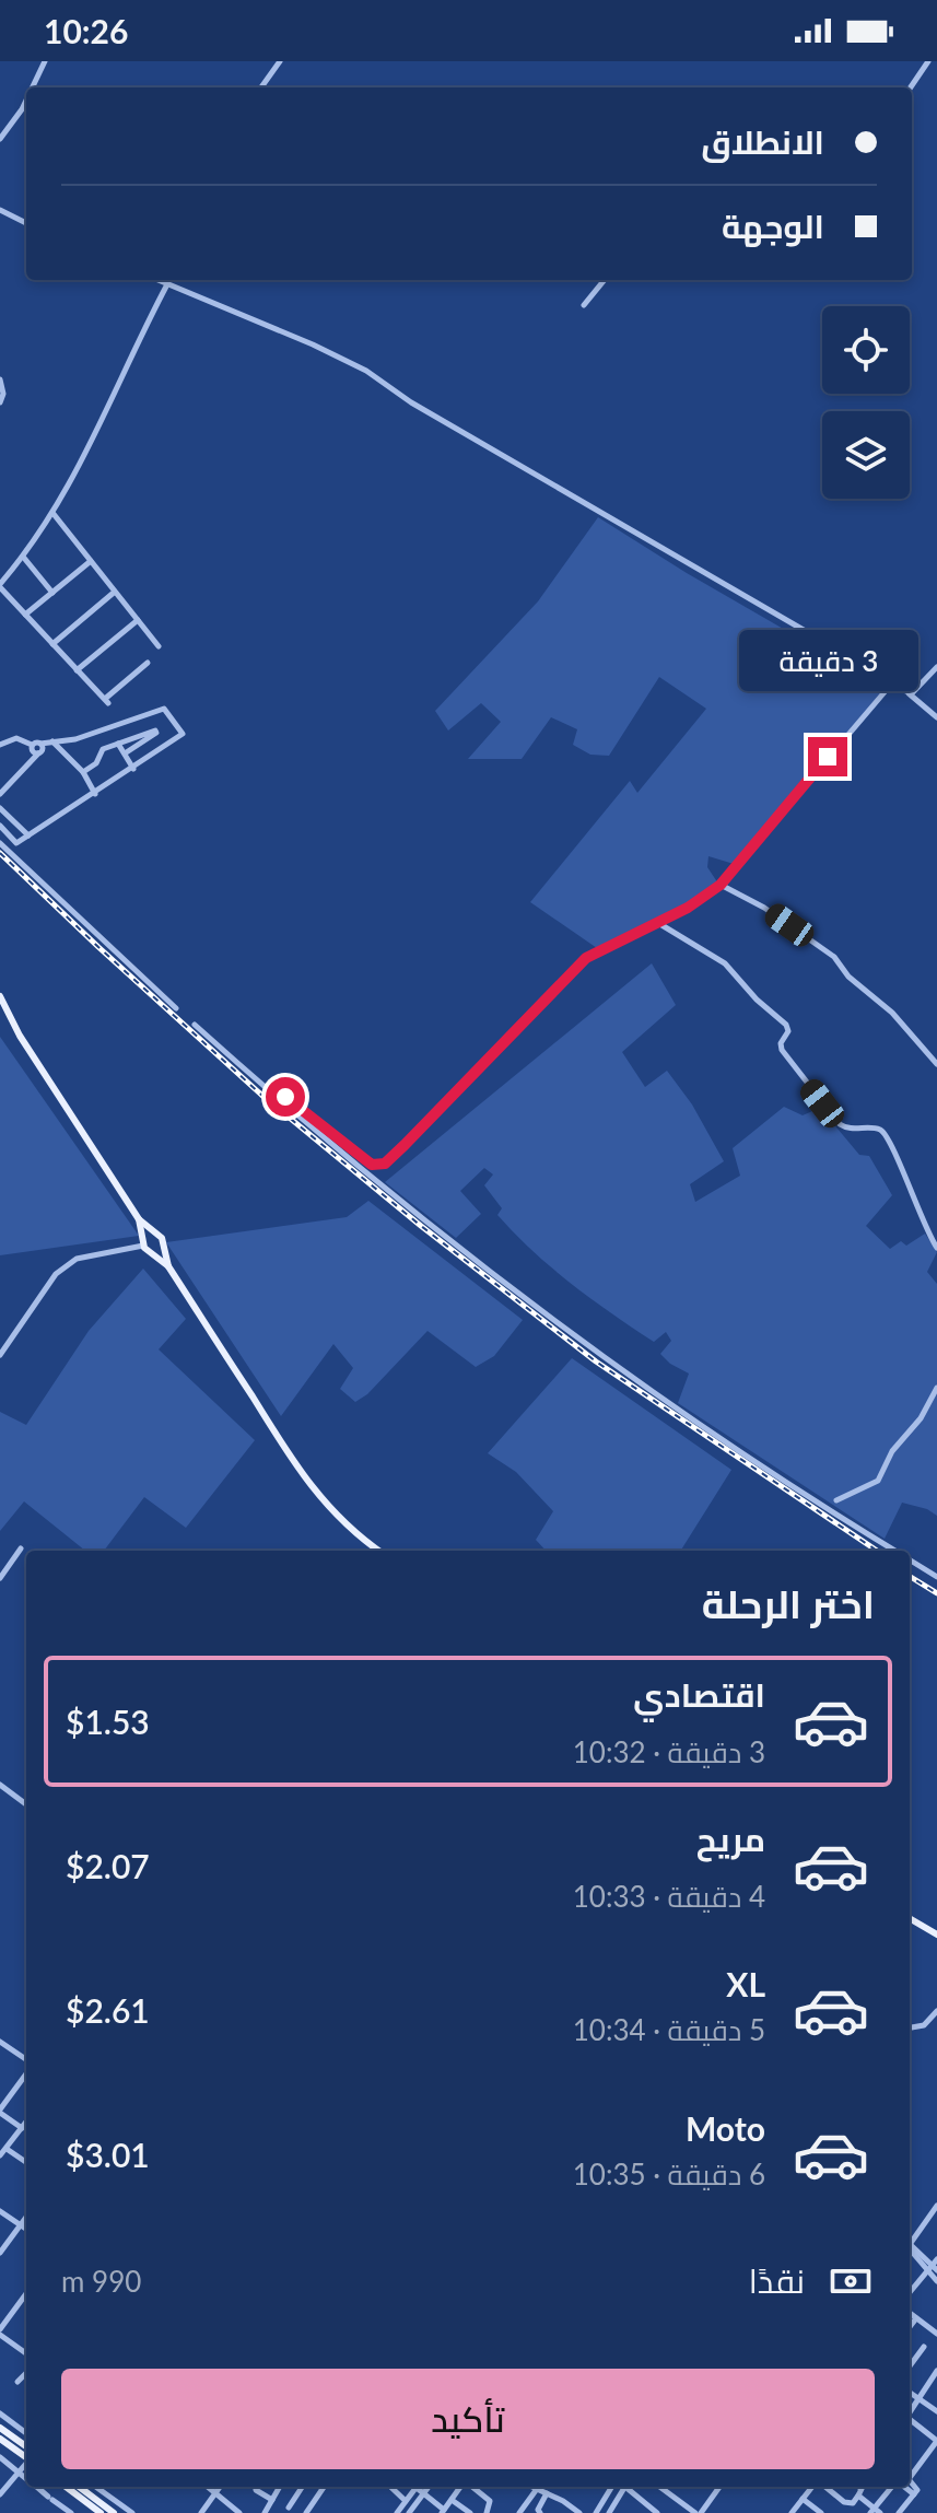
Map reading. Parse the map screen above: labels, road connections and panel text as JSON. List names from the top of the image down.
{
  "page": {
    "status": "10:26",
    "banner": ["الانطلاق", "الوجهة"],
    "bubble": "3 دقيقة",
    "heading": "اختر الرحلة",
    "list": [
      {
        "name": "اقتصادي",
        "note": "3 دقيقة · 10:32",
        "value": "$1.53"
      },
      {
        "name": "مريح",
        "note": "4 دقيقة · 10:33",
        "value": "$2.07"
      },
      {
        "name": "XL",
        "note": "5 دقيقة · 10:34",
        "value": "$2.61"
      },
      {
        "name": "Moto",
        "note": "6 دقيقة · 10:35",
        "value": "$3.01"
      }
    ],
    "pay": ["نقدًا", "990 m"],
    "buttons": "تأكيد"
  }
}
